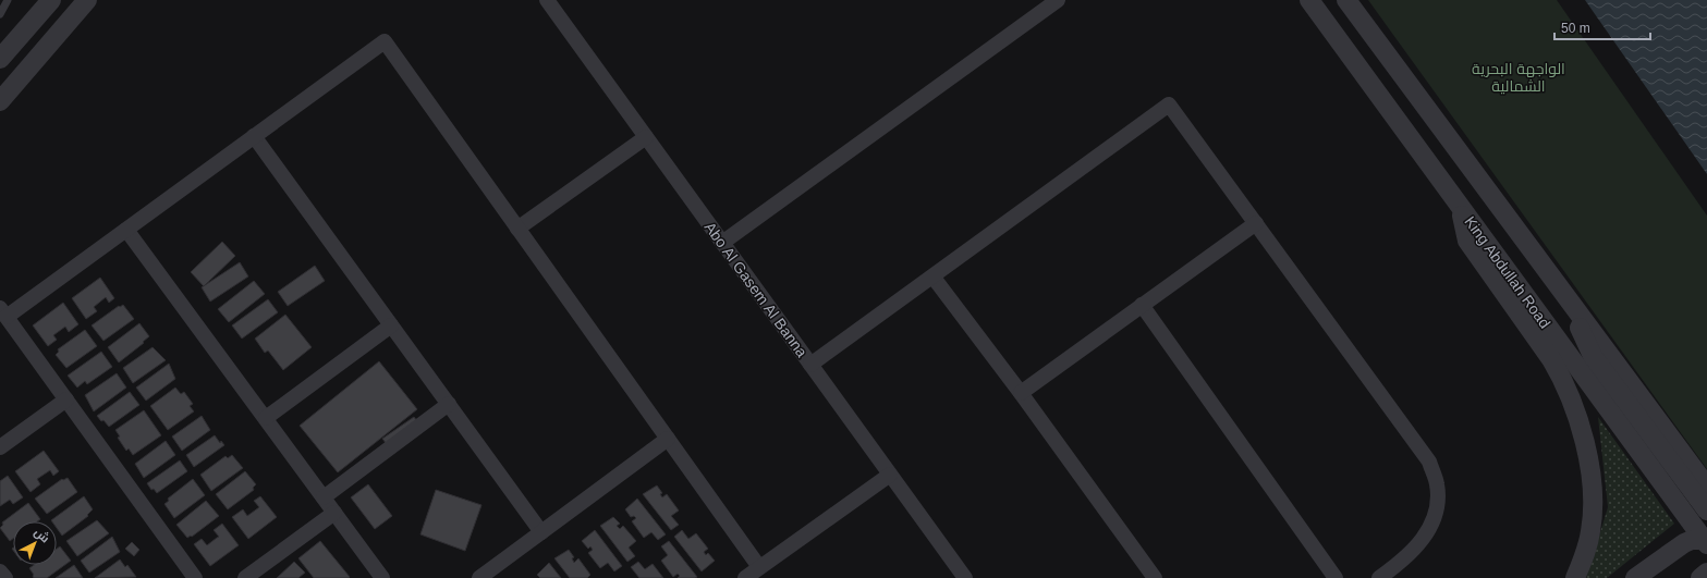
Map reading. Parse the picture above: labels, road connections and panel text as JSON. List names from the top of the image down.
{
  "streets": {
    "street": ["King Abdullah Road", "Abo Al Gasem Al Banna"]
  },
  "parks": ["الواجهة البحرية الشمالية"],
  "scale_bar": "50 m",
  "north": "top right"
}
